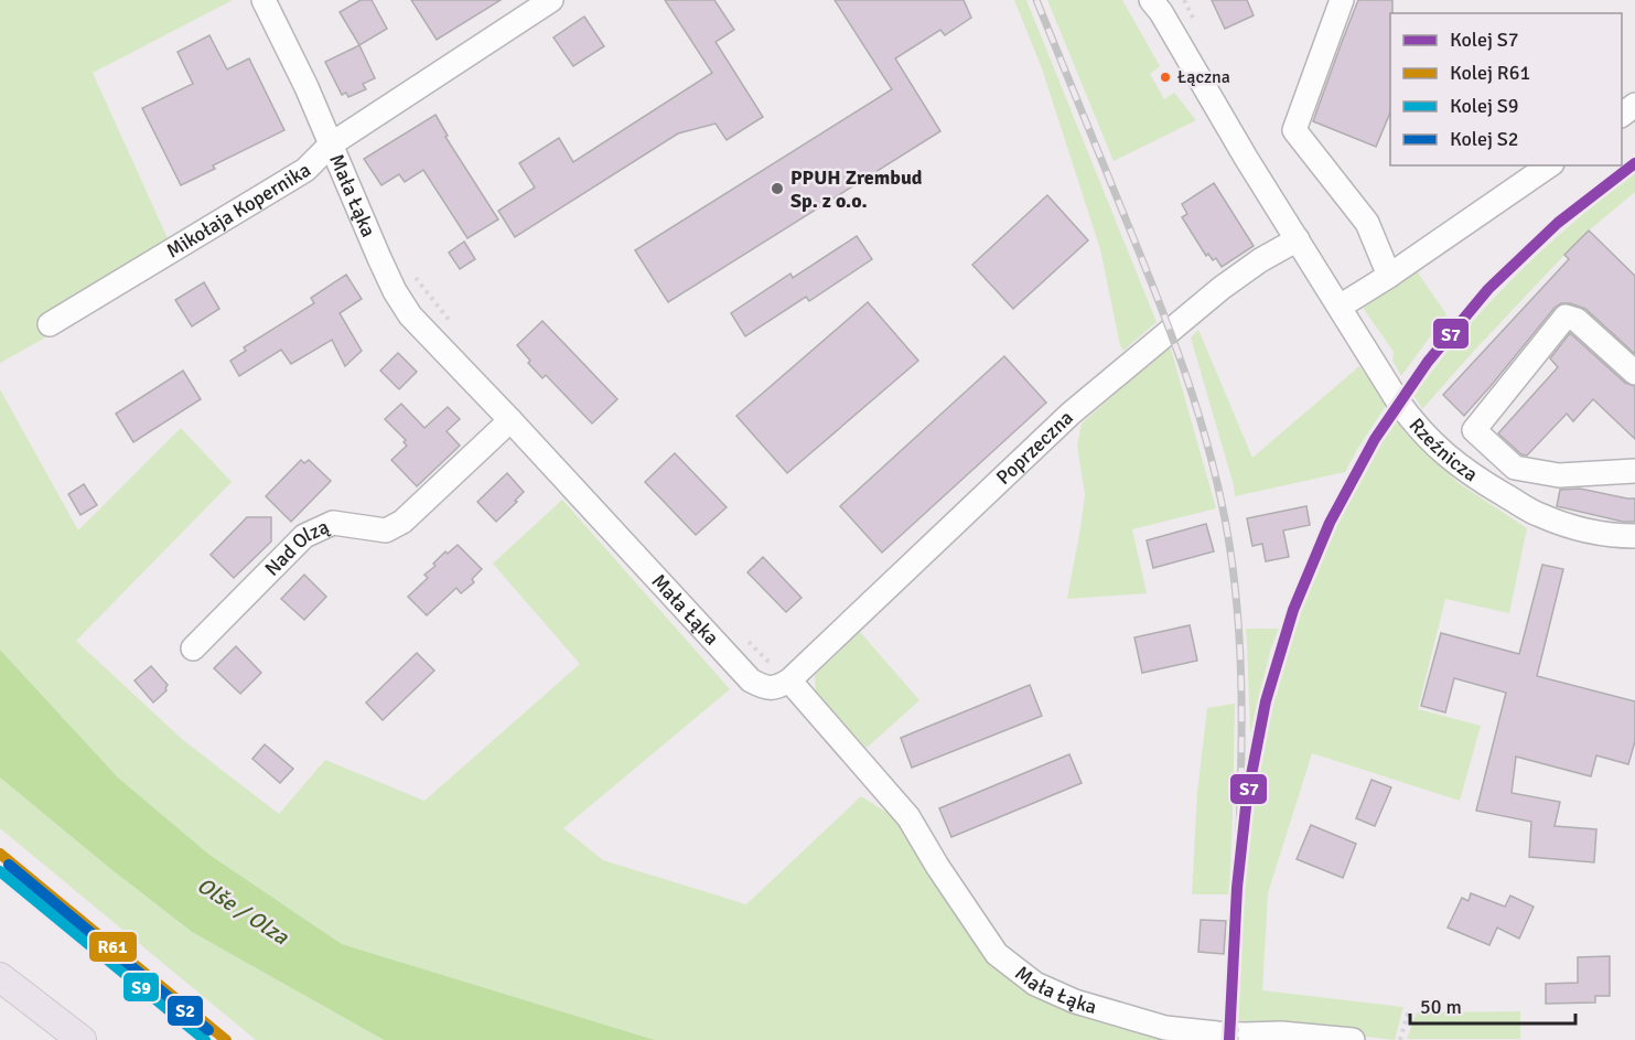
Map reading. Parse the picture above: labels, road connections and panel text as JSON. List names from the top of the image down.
{
  "streets": {
    "street": [
      "Mała Łąka",
      "Mikołaja Kopernika",
      "Rzeźnicza",
      "Poprzeczna",
      "Nad Olzą"
    ]
  },
  "crossings": [
    ["Mała Łąka", "Mikołaja Kopernika"],
    ["Mała Łąka", "Poprzeczna"],
    ["Mała Łąka", "Nad Olzą"],
    ["Rzeźnicza", "Poprzeczna"]
  ],
  "water": ["Olše / Olza"],
  "places": ["Łączna", "PPUH Zrembud Sp. z o.o."],
  "lines": [
    "rail line S7",
    "rail line R61",
    "rail line S2",
    "rail line S9"
  ],
  "legend": [
    "Kolej S7",
    "Kolej R61",
    "Kolej S9",
    "Kolej S2"
  ],
  "scale_bar": "50 m"
}
